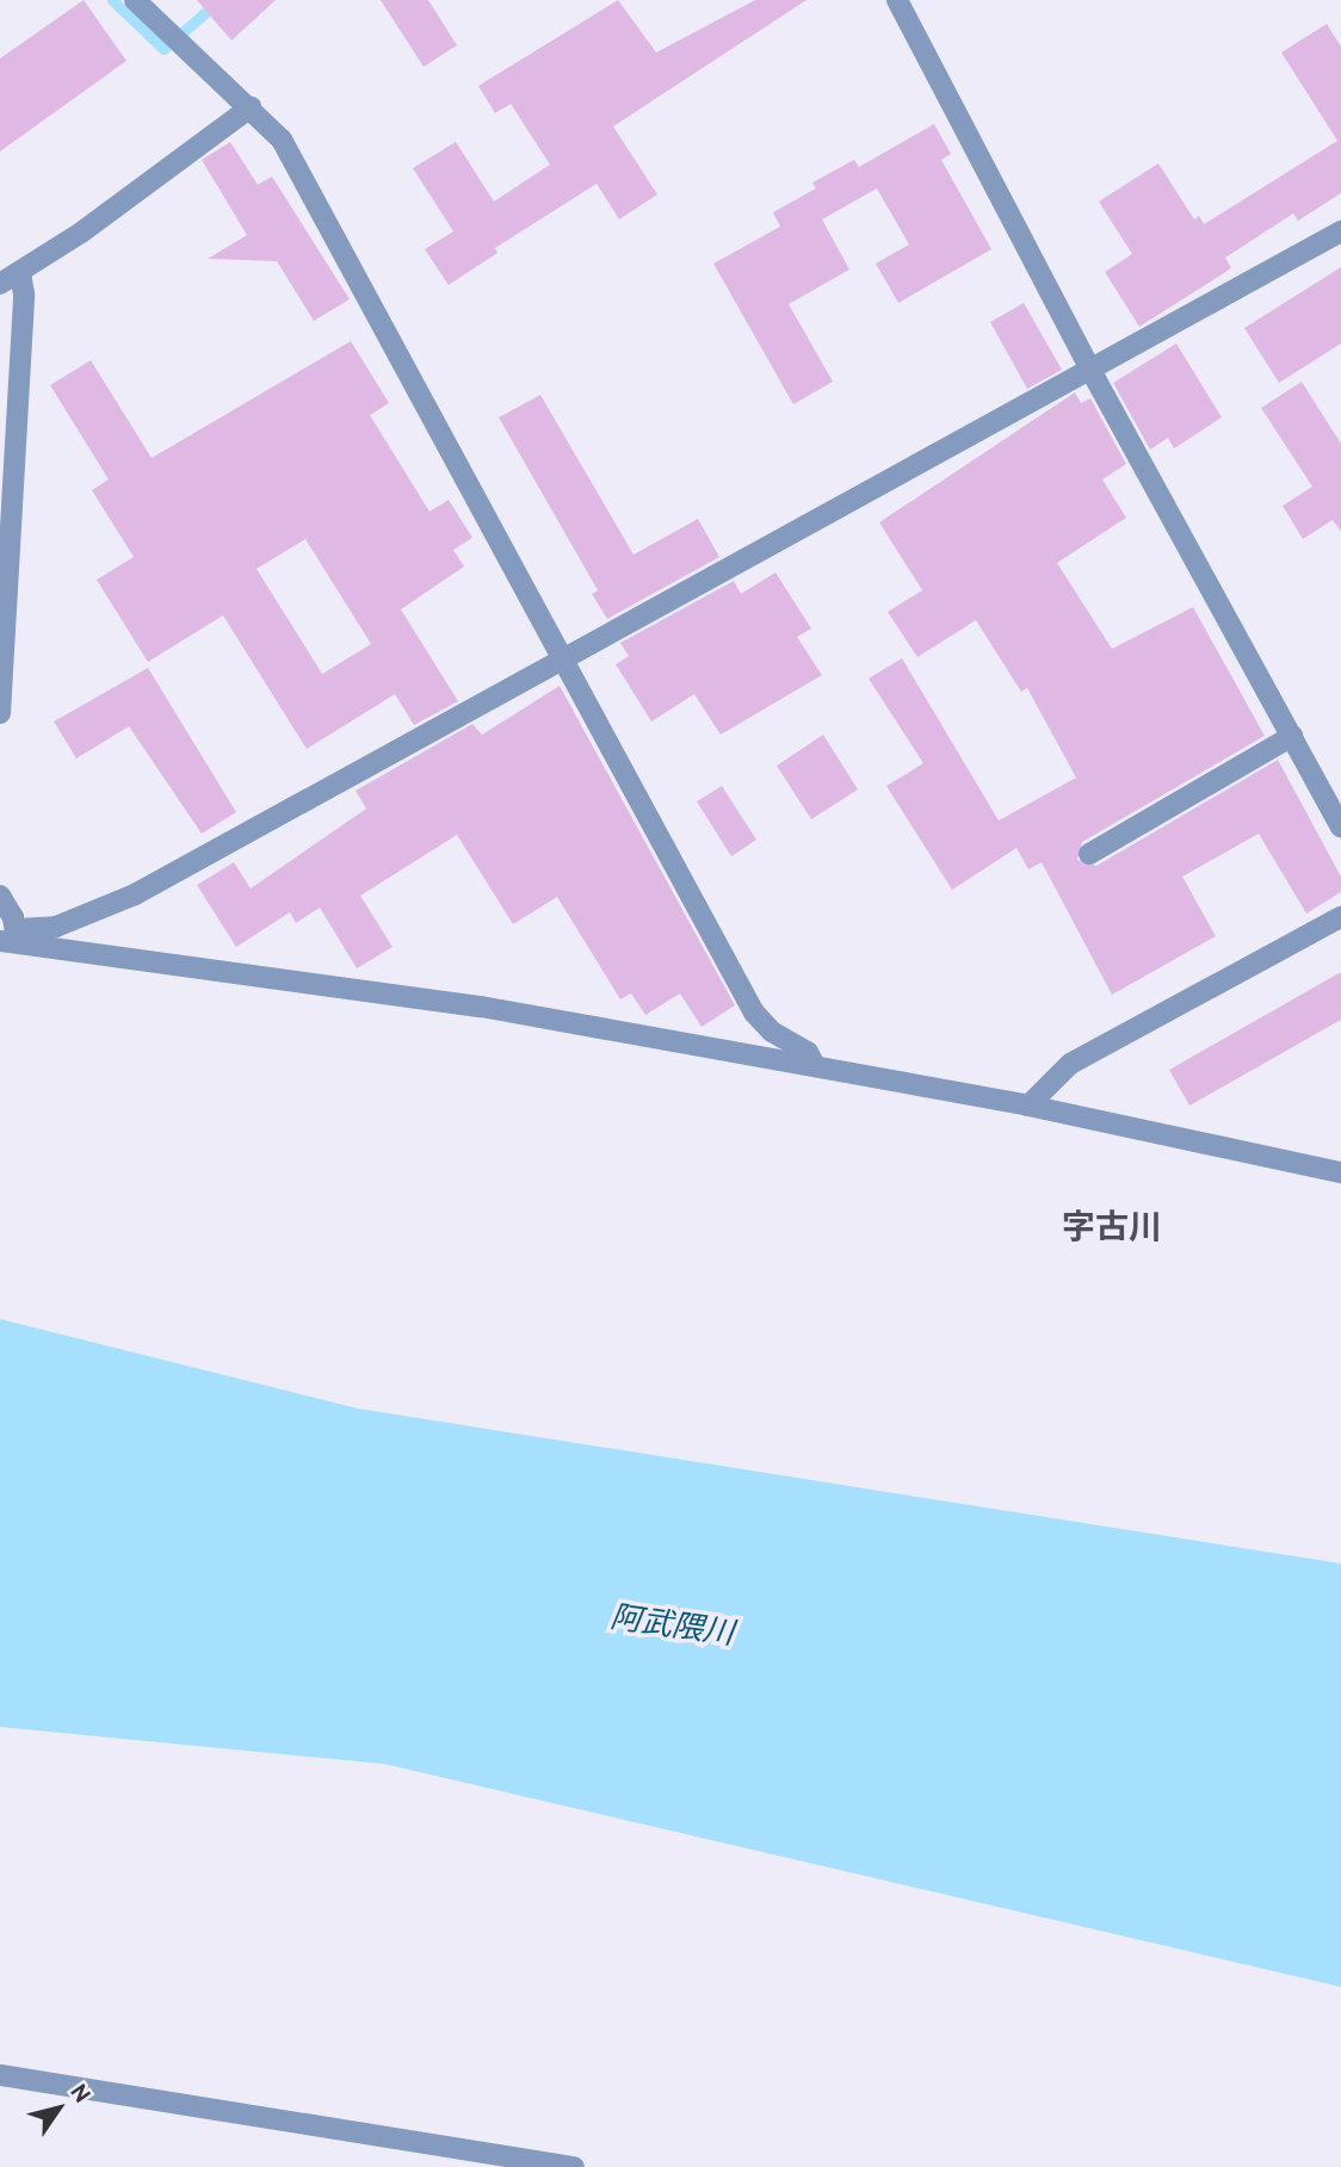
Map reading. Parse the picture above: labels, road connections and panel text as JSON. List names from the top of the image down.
{
  "districts": ["字古川"],
  "water": ["阿武隈川"],
  "north": "top right"
}
